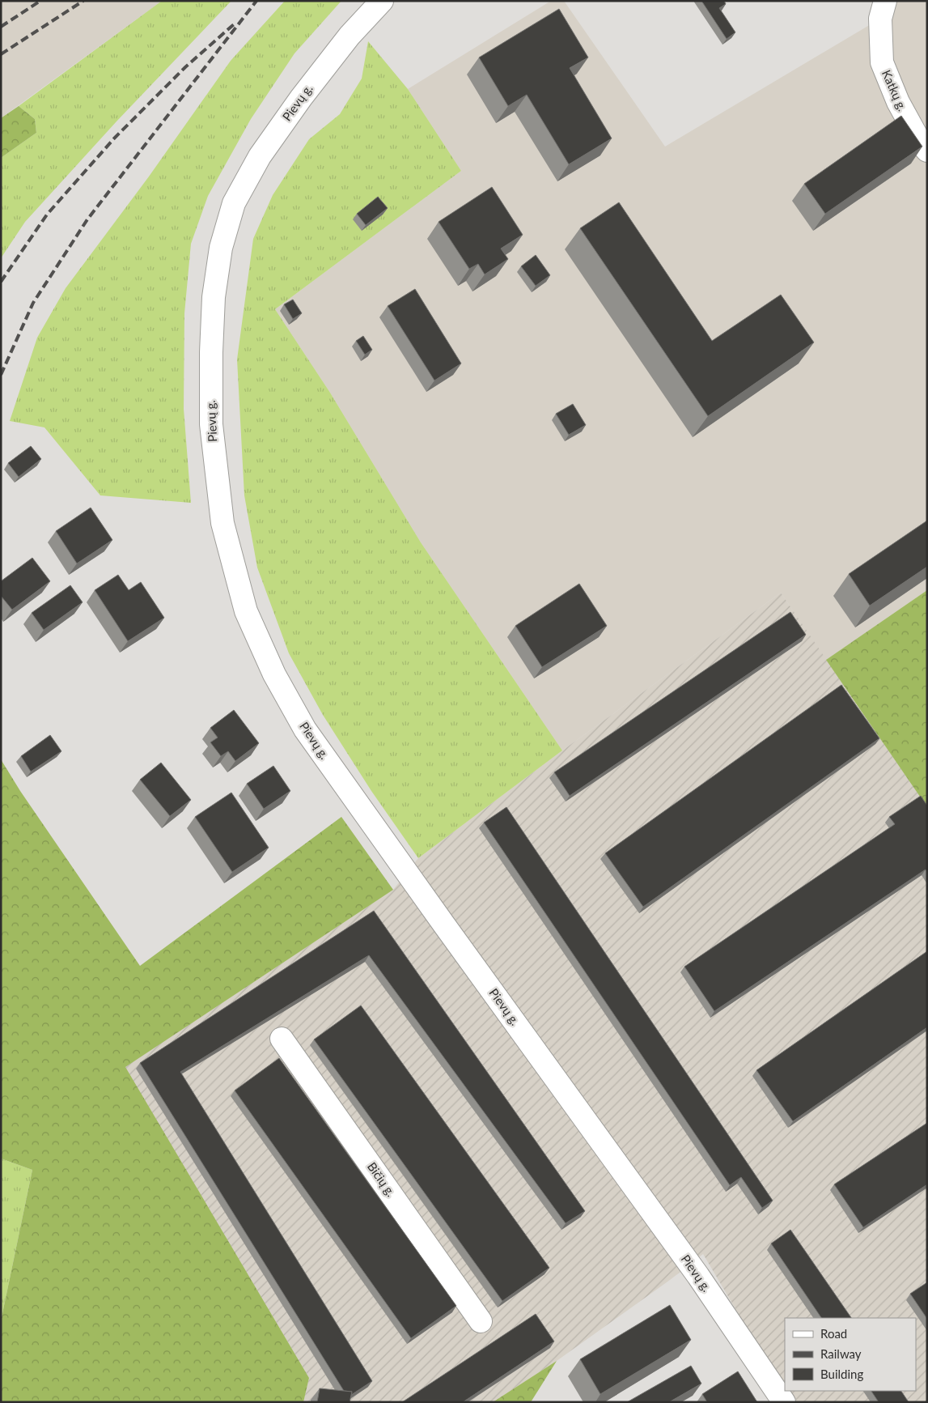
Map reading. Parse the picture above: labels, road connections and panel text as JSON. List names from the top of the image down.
{
  "streets": {
    "street": ["Katkų g.", "Pievų g.", "Bičių g."]
  },
  "legend": ["Road", "Railway", "Building"]
}
